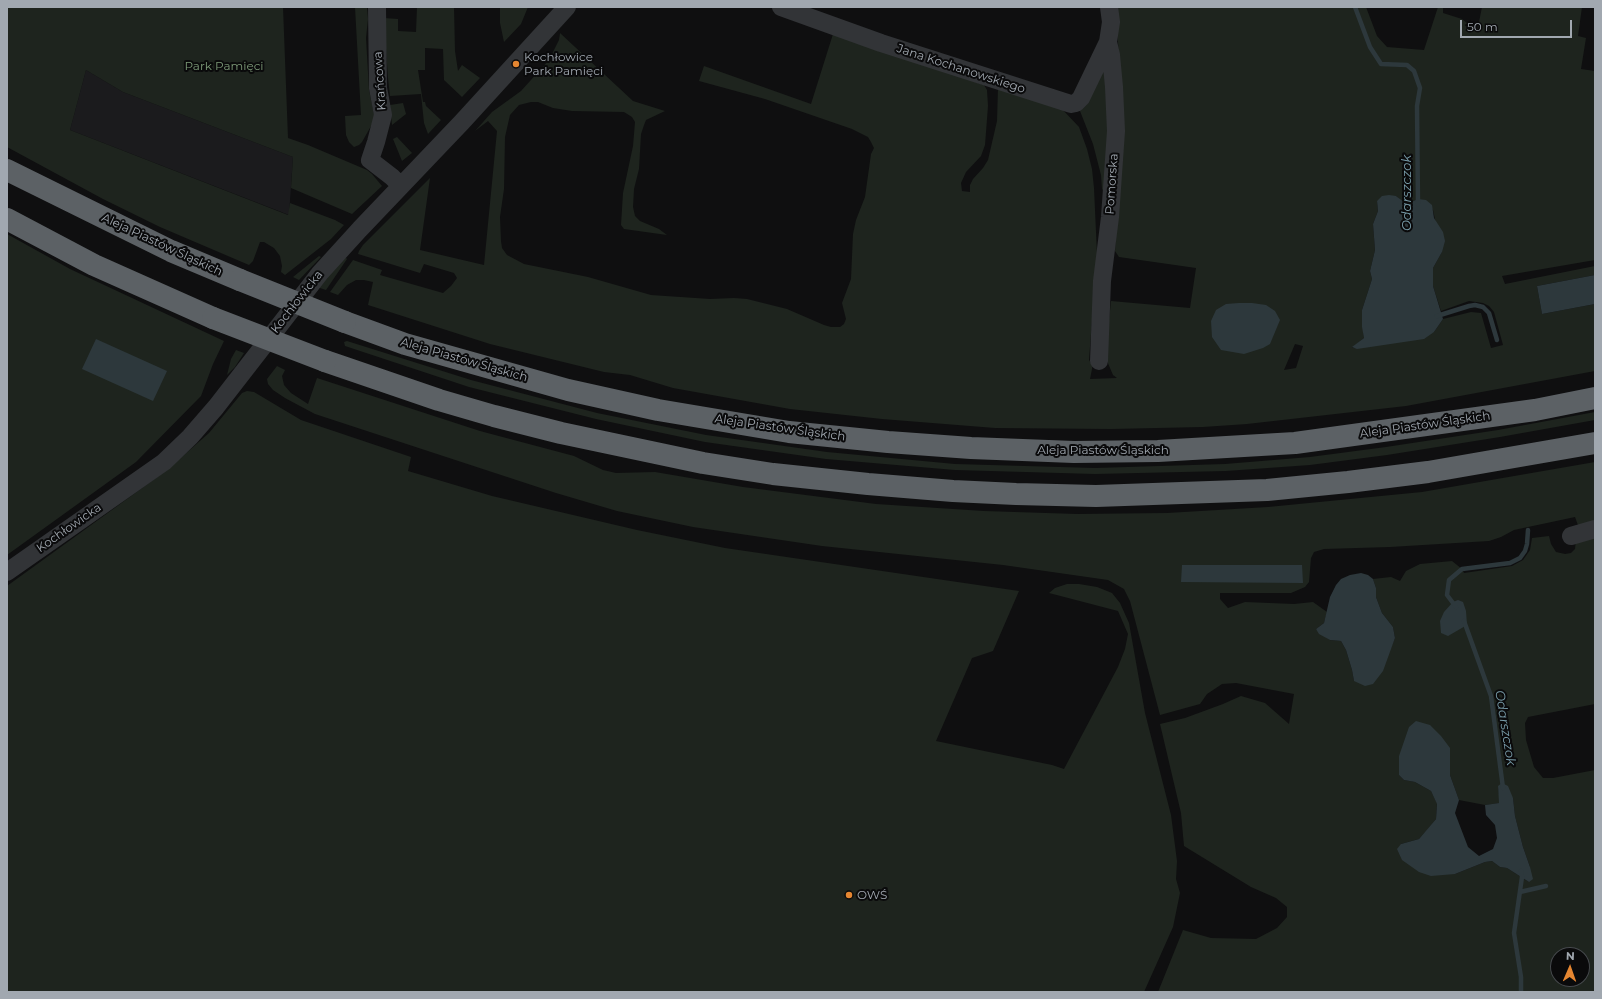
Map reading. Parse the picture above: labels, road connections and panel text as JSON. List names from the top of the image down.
{
  "streets": {
    "highway": ["Aleja Piastów Śląskich"],
    "street": [
      "Jana Kochanowskiego",
      "Krańcowa",
      "Pomorska",
      "Kochłowicka"
    ]
  },
  "crossings": [
    ["Jana Kochanowskiego", "Pomorska"],
    ["Krańcowa", "Kochłowicka"]
  ],
  "water": ["Odarszczok"],
  "parks": ["Park Pamięci"],
  "places": ["Kochłowice Park Pamięci", "OWŚ"],
  "scale_bar": "50 m",
  "north": "top"
}
